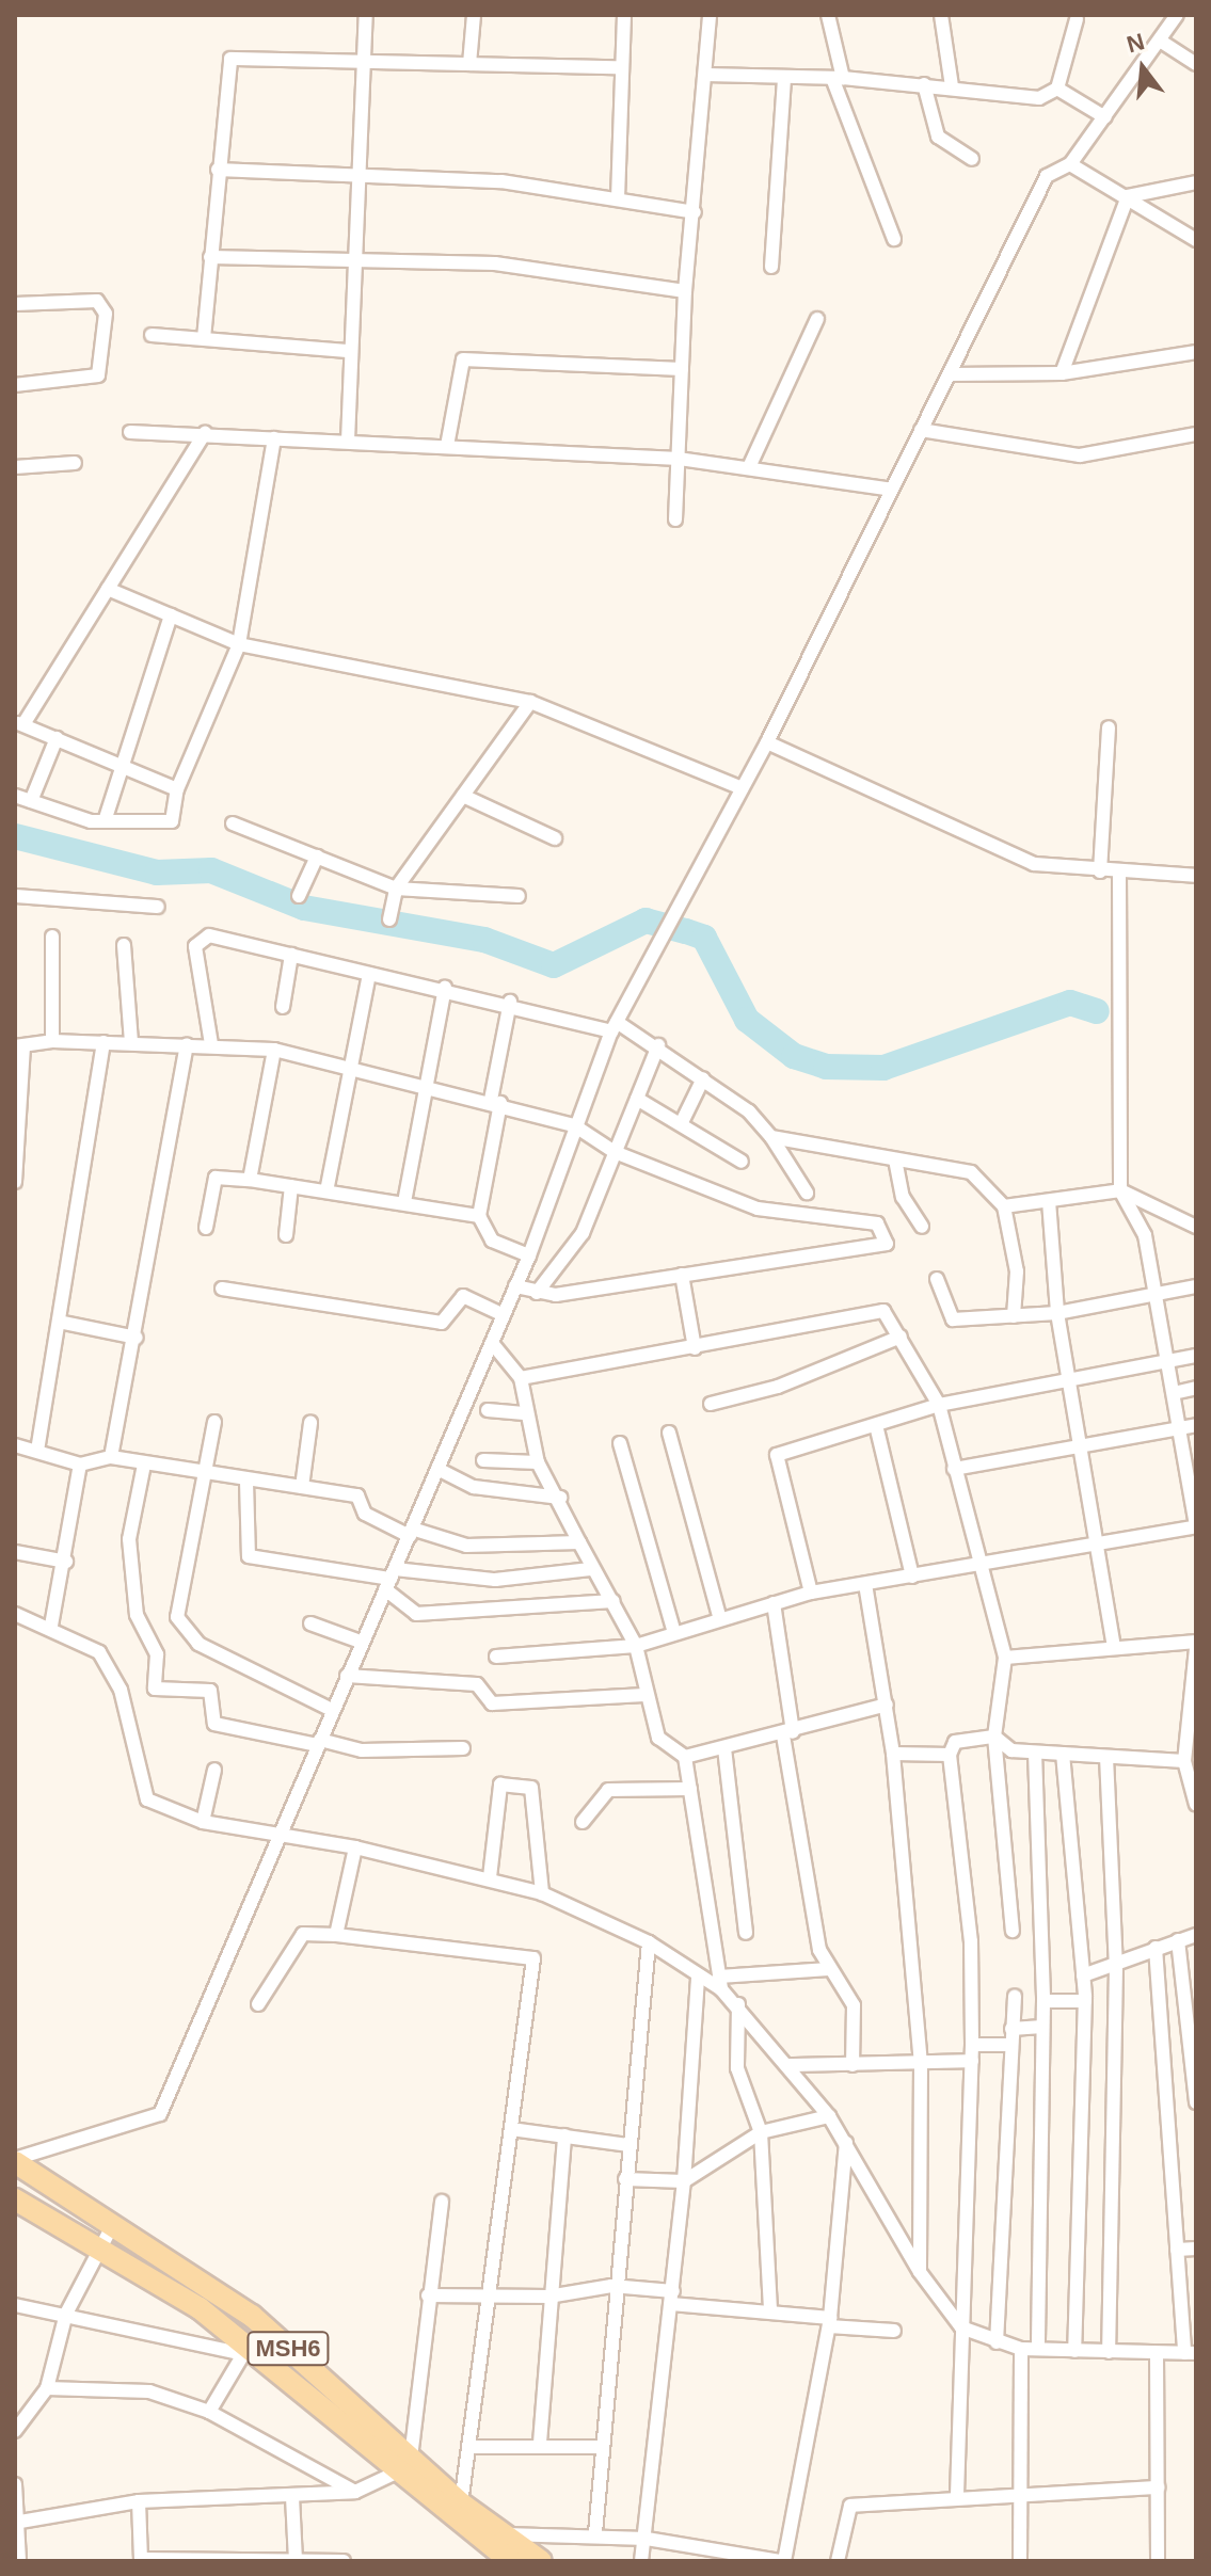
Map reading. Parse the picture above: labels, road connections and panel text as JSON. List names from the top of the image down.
{
  "streets": {
    "main road": ["MSH6"]
  },
  "north": "top"
}
